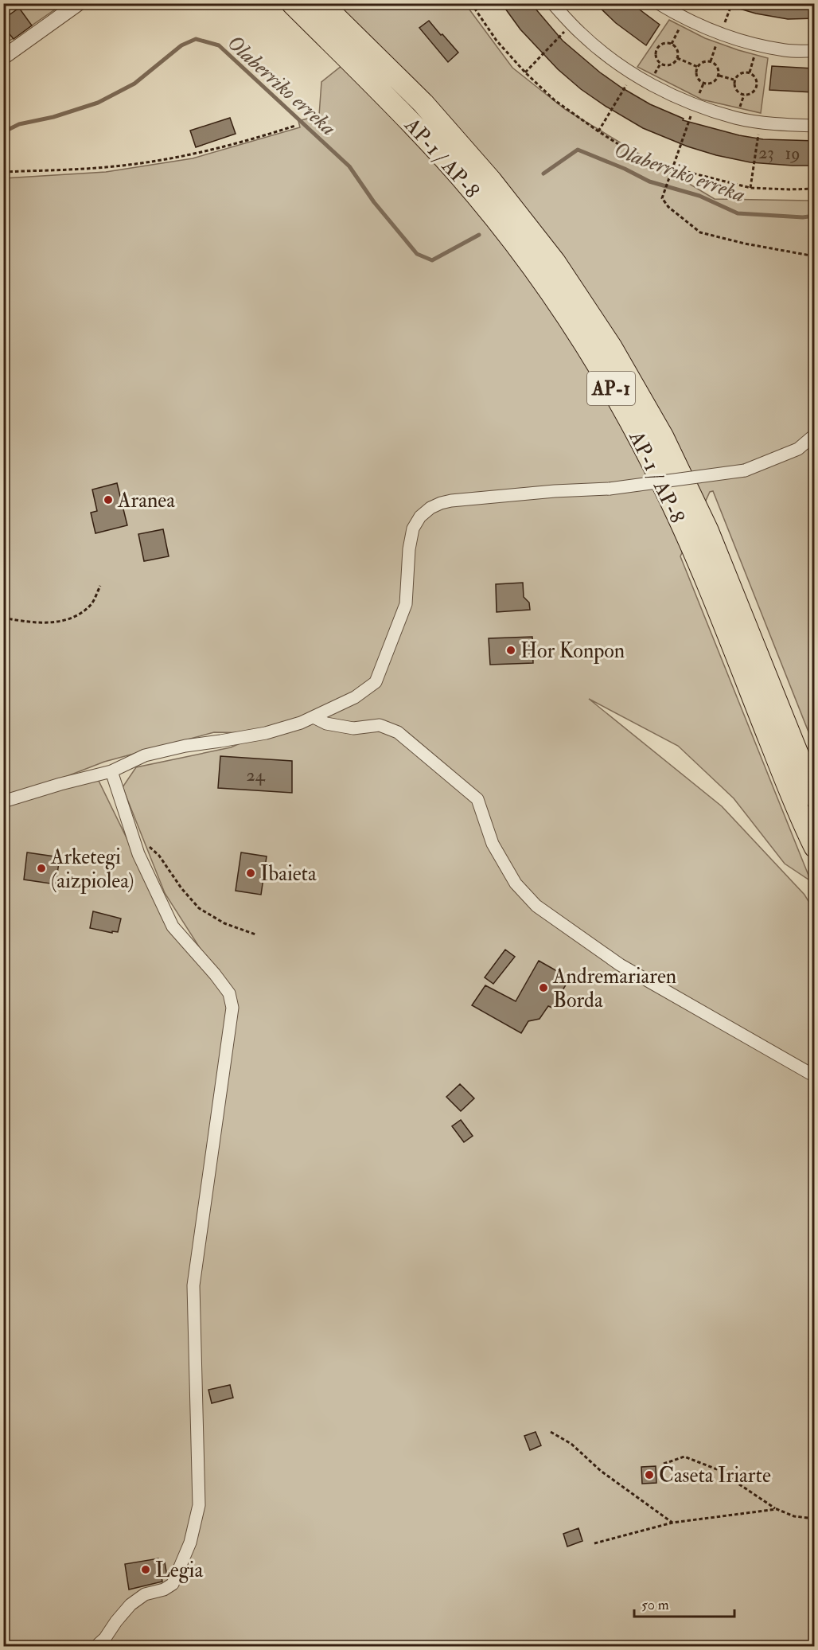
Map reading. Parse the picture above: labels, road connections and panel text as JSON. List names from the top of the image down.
{
  "streets": {
    "highway": ["AP-1 / AP-8", "AP-1"]
  },
  "water": ["Olaberriko erreka"],
  "places": [
    "Aranea",
    "Hor Konpon",
    "Arketegi (aizpiolea)",
    "Ibaieta",
    "Andremariaren Borda",
    "Caseta Iriarte",
    "Legia"
  ],
  "house_numbers": ["23", "19", "24"],
  "scale_bar": "50 m"
}
